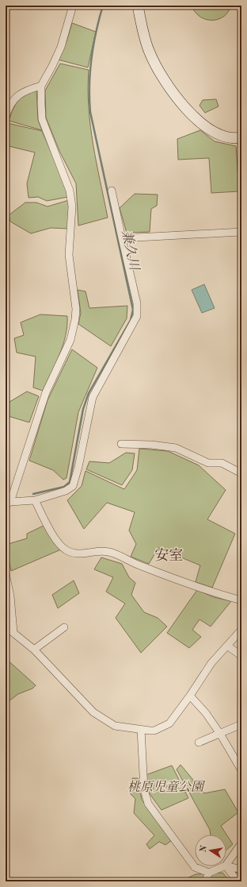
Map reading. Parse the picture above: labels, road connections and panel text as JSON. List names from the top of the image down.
{
  "districts": ["安室"],
  "water": ["兼久川"],
  "parks": ["桃原児童公園"],
  "north": "left"
}
